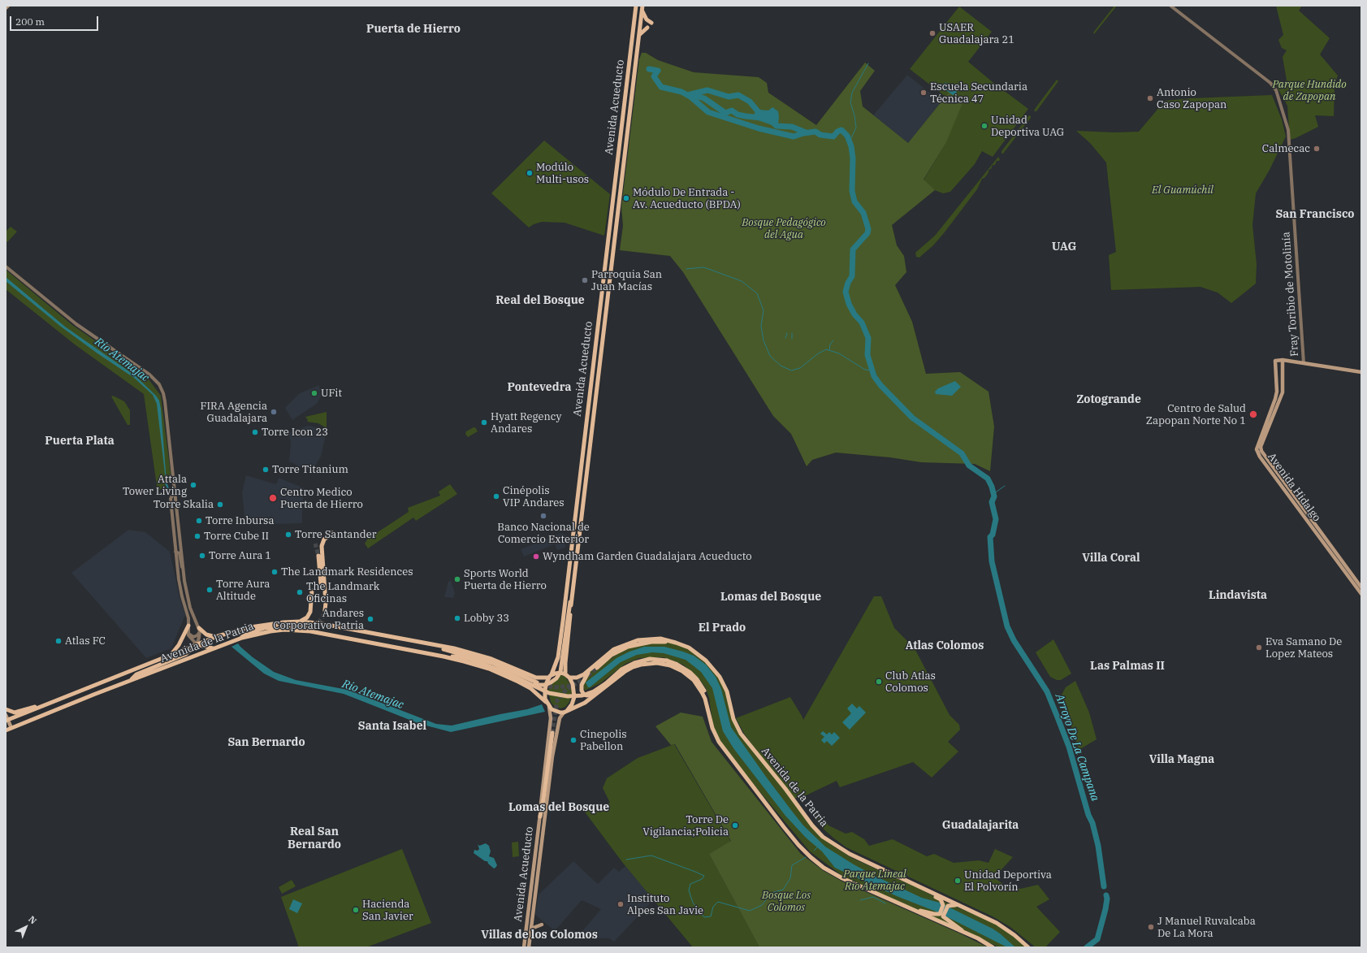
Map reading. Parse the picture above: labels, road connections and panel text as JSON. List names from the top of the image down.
{
  "streets": {
    "main road": ["Avenida Acueducto", "Avenida Hidalgo", "Avenida de la Patria"],
    "street": ["Fray Toribio de Motolinía"]
  },
  "crossings": [
    ["Avenida Acueducto", "Avenida de la Patria"]
  ],
  "districts": [
    "Puerta de Hierro",
    "San Francisco",
    "UAG",
    "Real del Bosque",
    "Pontevedra",
    "Zotogrande",
    "Puerta Plata",
    "Villa Coral",
    "Lindavista",
    "Lomas del Bosque",
    "El Prado",
    "Atlas Colomos",
    "Las Palmas II",
    "Santa Isabel",
    "San Bernardo",
    "Villa Magna",
    "Lomas del Bosque",
    "Guadalajarita",
    "Real San Bernardo",
    "Villas de los Colomos"
  ],
  "water": ["Río Atemajac", "Arroyo De La Campana"],
  "parks": [
    "Parque Hundido de Zapopan",
    "El Guamúchil",
    "Bosque Pedagógico del Agua",
    "Parque Lineal Rio Atemajac",
    "Bosque Los Colomos"
  ],
  "places": [
    "USAER Guadalajara 21",
    "Escuela Secundaria Técnica 47",
    "Antonio Caso Zapopan",
    "Unidad Deportiva UAG",
    "Calmecac",
    "Modúlo Multi-usos",
    "Módulo De Entrada - Av. Acueducto (BPDA)",
    "Parroquia San Juan Macías",
    "UFit",
    "FIRA Agencia Guadalajara",
    "Centro de Salud Zapopan Norte No 1",
    "Hyatt Regency Andares",
    "Torre Icon 23",
    "Torre Titanium",
    "Attala Tower Living",
    "Cinépolis VIP Andares",
    "Centro Medico Puerta de Hierro",
    "Torre Skalia",
    "Banco Nacional de Comercio Exterior",
    "Torre Inbursa",
    "Torre Santander",
    "Torre Cube II",
    "Torre Aura 1",
    "Wyndham Garden Guadalajara Acueducto",
    "The Landmark Residences",
    "Sports World Puerta de Hierro",
    "Torre Aura Altitude",
    "The Landmark Oficinas",
    "Lobby 33",
    "Andares Corporativo Patria",
    "Atlas FC",
    "Eva Samano De Lopez Mateos",
    "Club Atlas Colomos",
    "Cinepolis Pabellon",
    "Torre De Vigilancia;Policia",
    "Unidad Deportiva El Polvorín",
    "Instituto Alpes San Javie",
    "Hacienda San Javier",
    "J Manuel Ruvalcaba De La Mora"
  ],
  "scale_bar": "200 m",
  "north": "top right"
}
